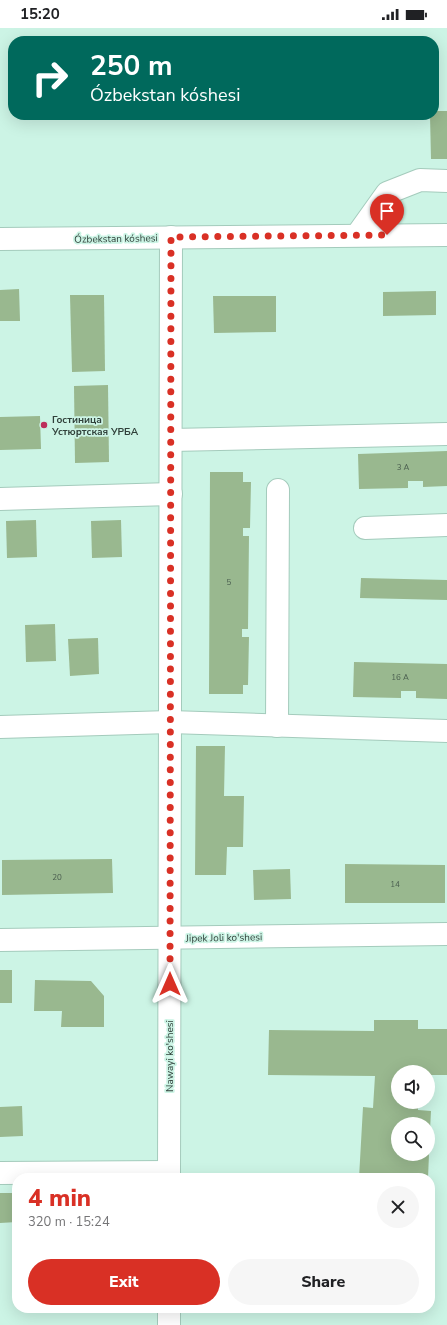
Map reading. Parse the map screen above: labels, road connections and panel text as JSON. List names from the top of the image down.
{
  "streets": {
    "street": ["Ózbekstan kóshesi", "Jipek Joli ko'shesi", "Nawayi ko'shesi"]
  },
  "crossings": [
    ["Ózbekstan kóshesi", "Nawayi ko'shesi"],
    ["Jipek Joli ko'shesi", "Nawayi ko'shesi"]
  ],
  "places": ["Гостиница Устюртская УРБА"],
  "house_numbers": [
    "3 А",
    "5",
    "16 А",
    "20",
    "14"
  ],
  "page": {
    "status": "15:20",
    "turn": ["250 m", "Ózbekstan kóshesi"],
    "heading": ["4 min", "320 m · 15:24"],
    "buttons": ["Exit", "Share"]
  }
}
